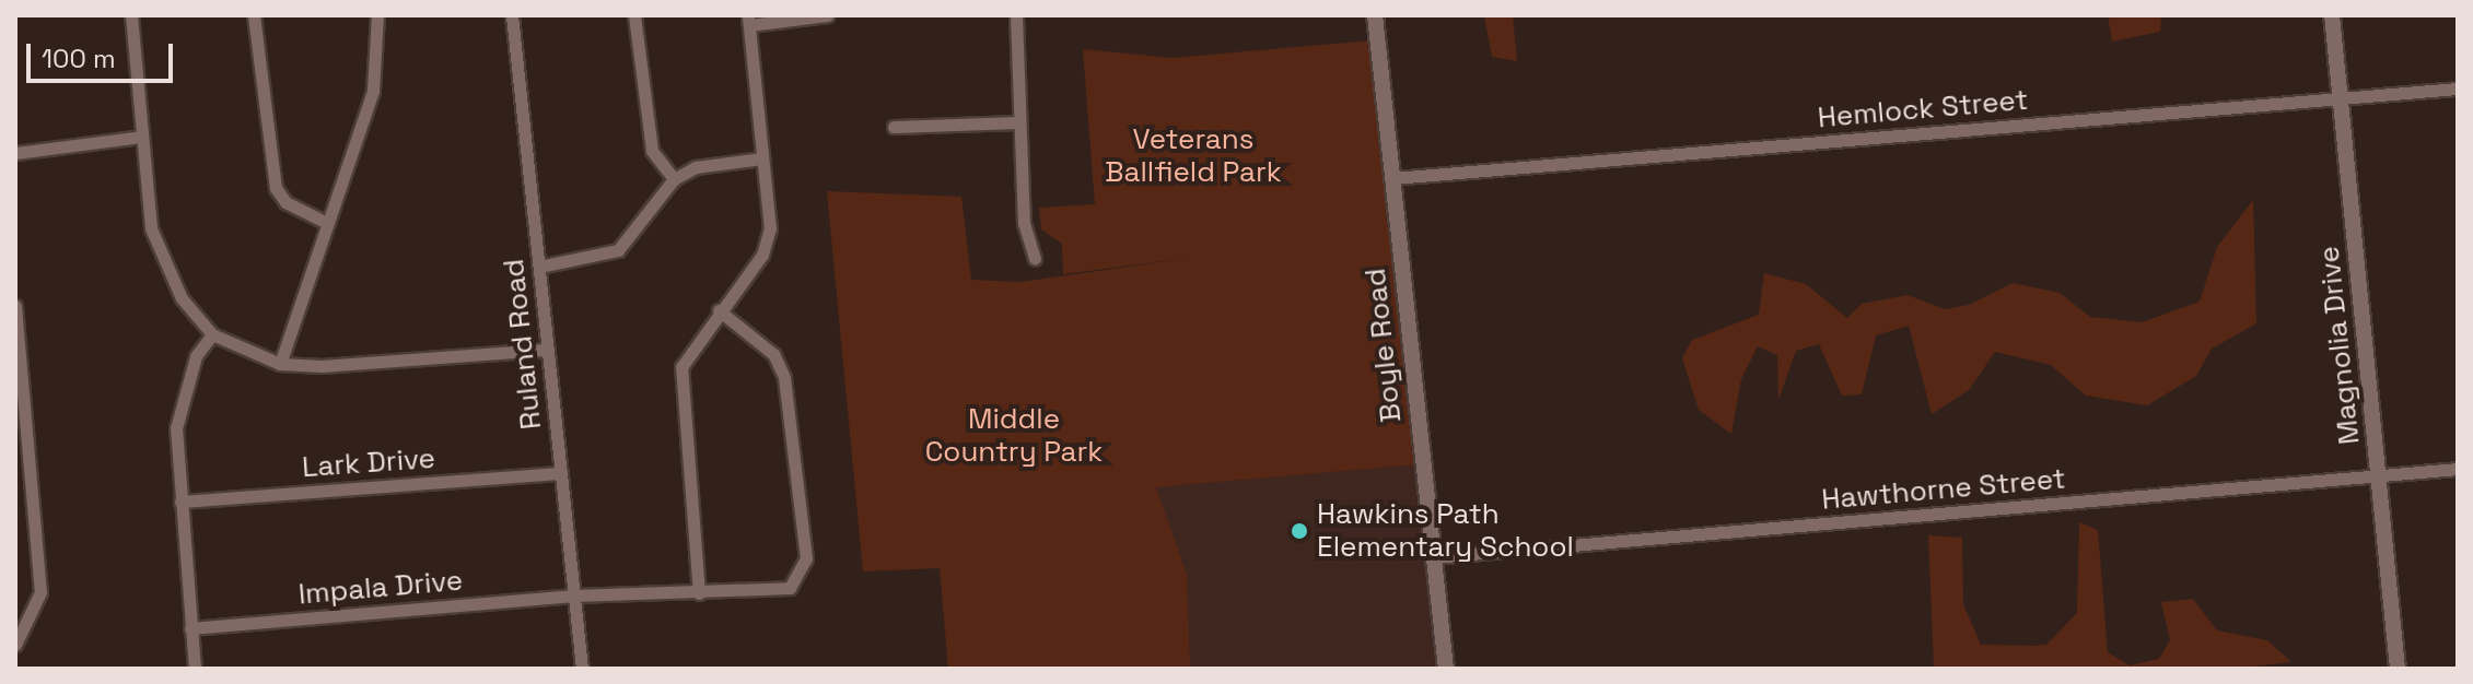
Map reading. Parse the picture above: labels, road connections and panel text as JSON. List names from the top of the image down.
{
  "streets": {
    "street": [
      "Hemlock Street",
      "Ruland Road",
      "Boyle Road",
      "Magnolia Drive",
      "Lark Drive",
      "Hawthorne Street",
      "Impala Drive"
    ]
  },
  "crossings": [
    ["Hemlock Street", "Boyle Road"],
    ["Hemlock Street", "Magnolia Drive"],
    ["Ruland Road", "Lark Drive"],
    ["Ruland Road", "Impala Drive"],
    ["Boyle Road", "Hawthorne Street"],
    ["Magnolia Drive", "Hawthorne Street"]
  ],
  "parks": ["Veterans Ballfield Park", "Middle Country Park"],
  "places": ["Hawkins Path Elementary School"],
  "scale_bar": "100 m"
}
